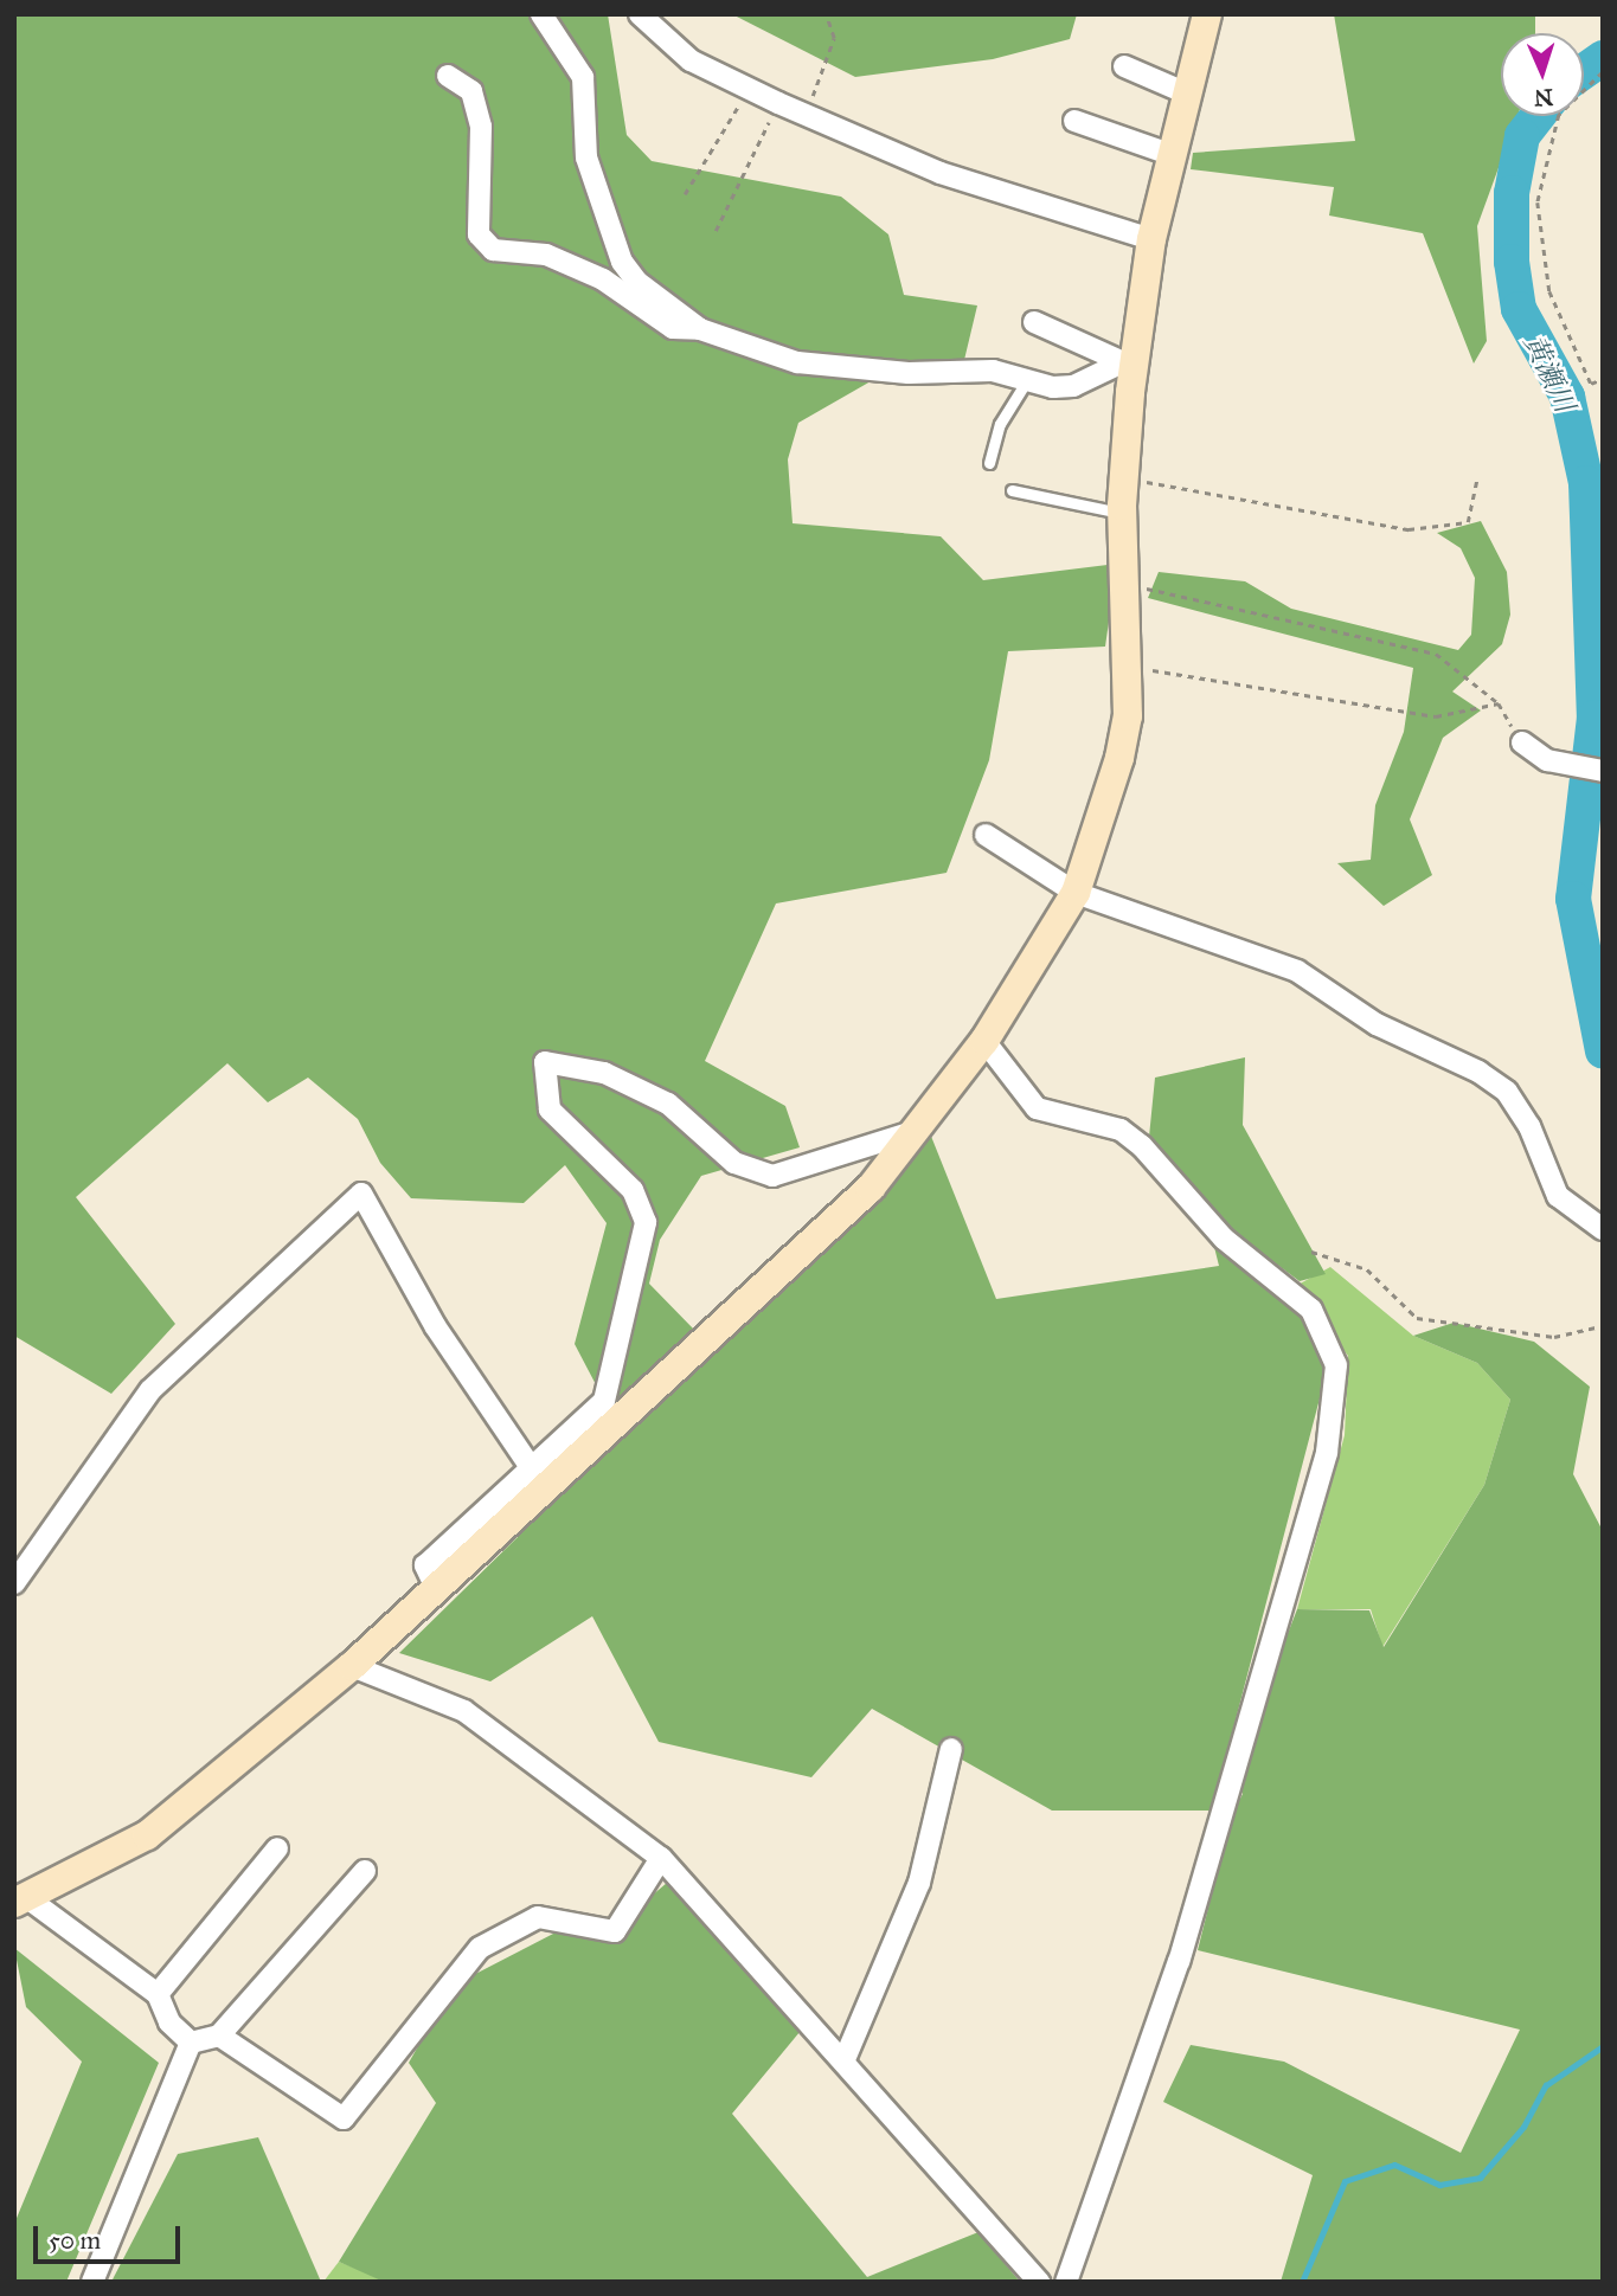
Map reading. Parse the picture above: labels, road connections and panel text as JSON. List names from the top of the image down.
{
  "water": ["黄瀬川"],
  "scale_bar": "50 m",
  "north": "bottom"
}
